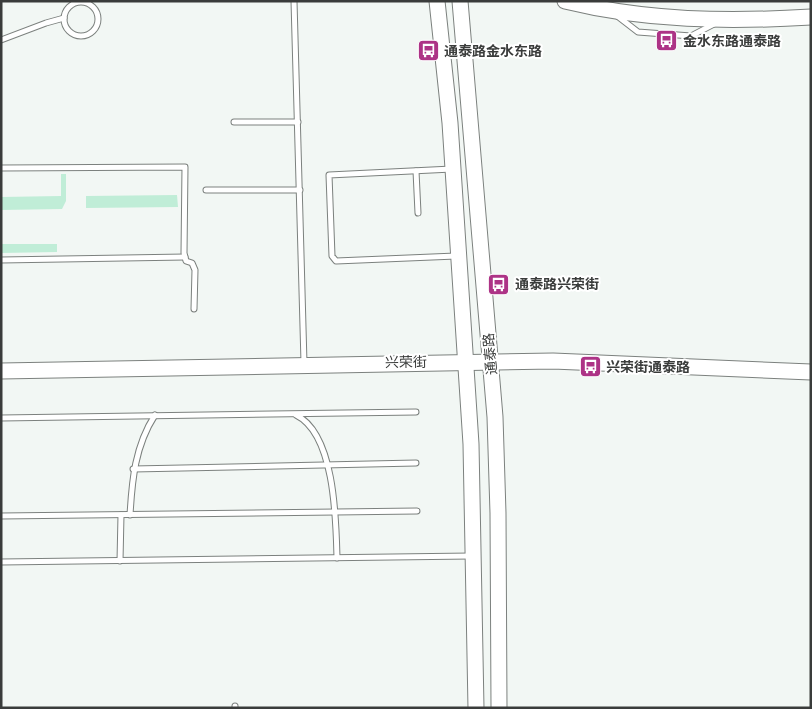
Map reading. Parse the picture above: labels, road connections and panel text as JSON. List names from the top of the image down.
{
  "streets": {
    "street": ["通泰路", "兴荣街"]
  },
  "crossings": [
    ["通泰路", "兴荣街"]
  ],
  "places": {
    "bus stop": [
      "金水东路通泰路",
      "通泰路金水东路",
      "通泰路兴荣街",
      "兴荣街通泰路"
    ]
  }
}
